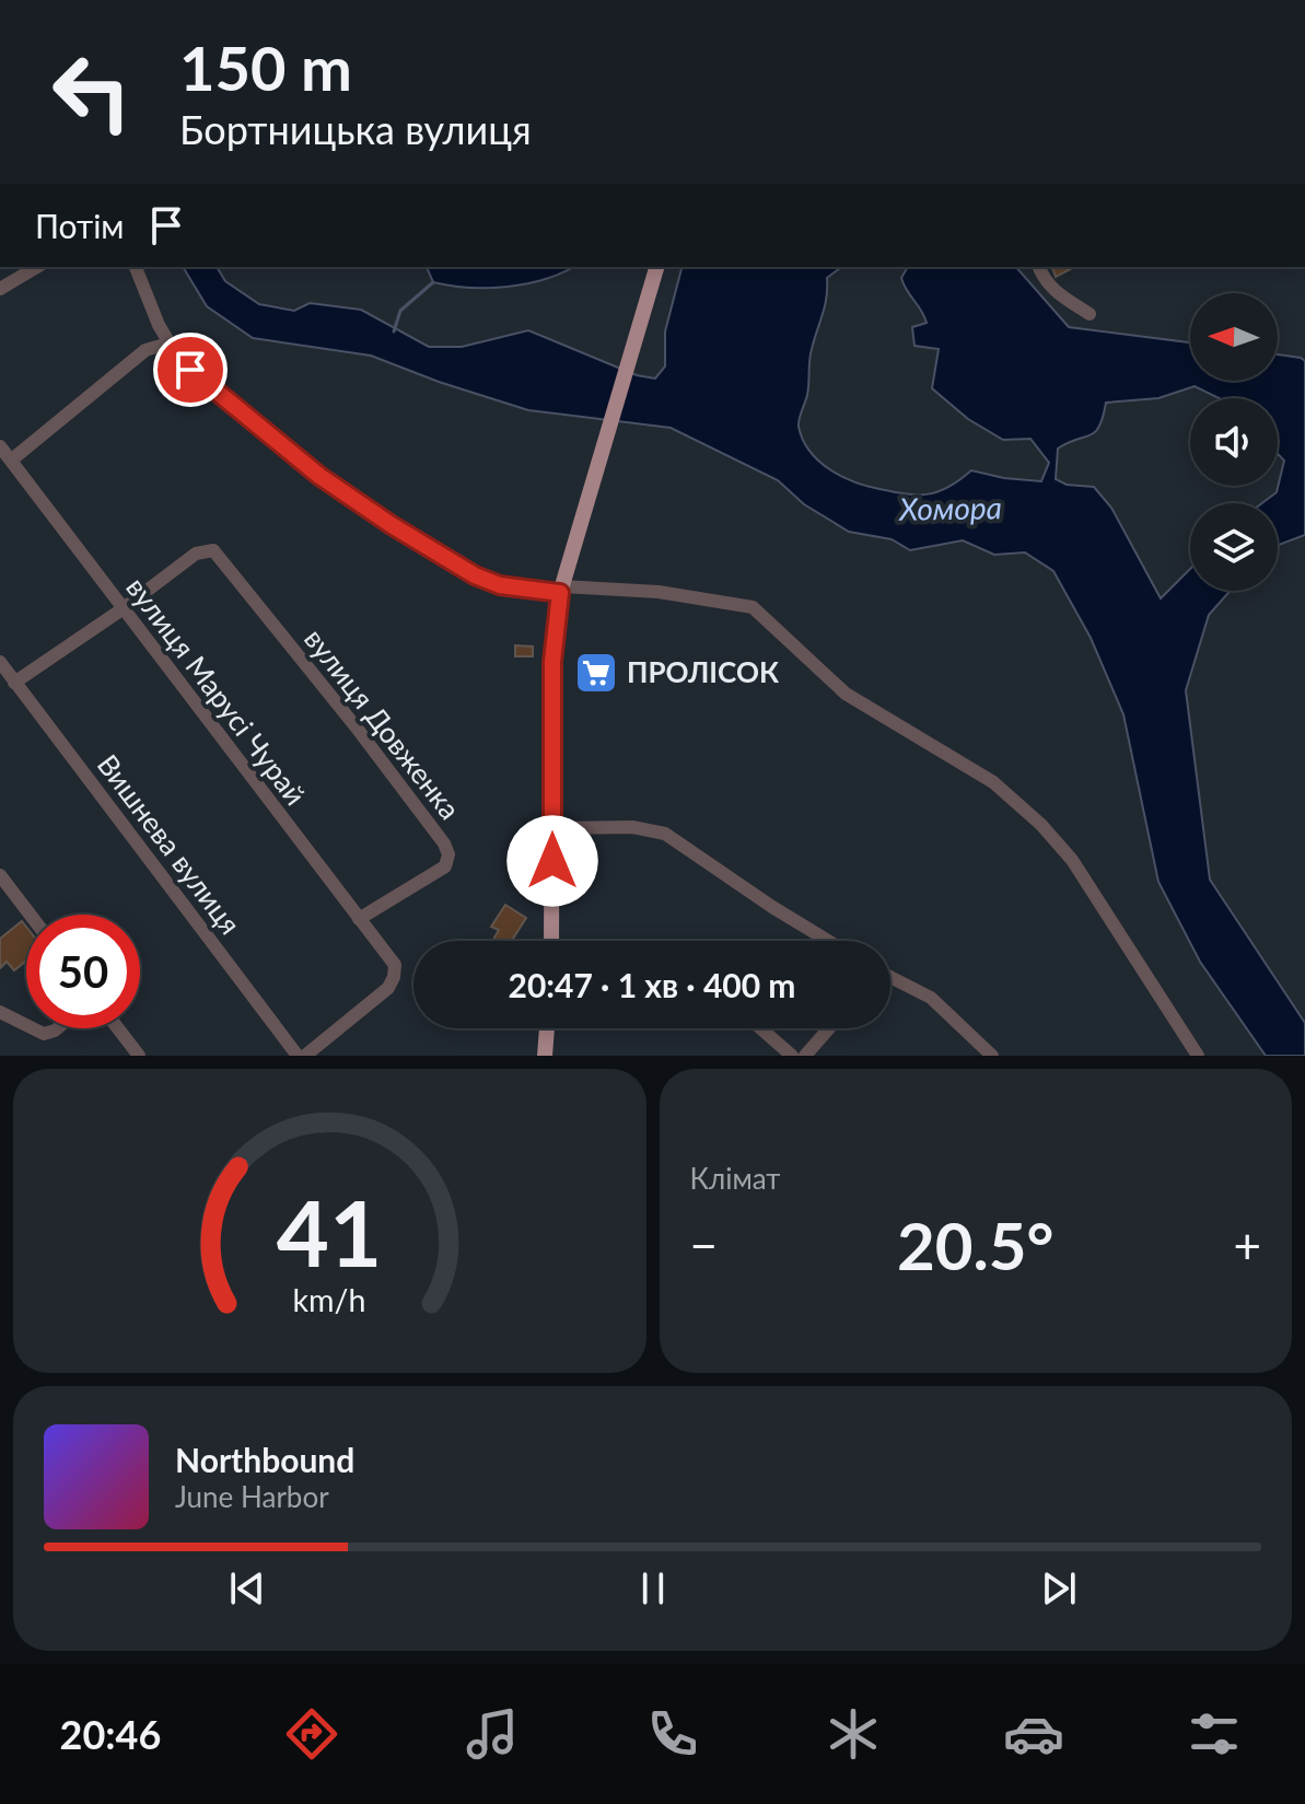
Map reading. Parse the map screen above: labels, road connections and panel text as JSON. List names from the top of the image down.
{
  "streets": {
    "street": ["вулиця Марусі Чурай", "вулиця Довженка", "Вишнева вулиця"]
  },
  "crossings": [
    ["вулиця Марусі Чурай", "вулиця Довженка"]
  ],
  "water": ["Хомора"],
  "places": {
    "supermarket": ["ПРОЛІСОК"]
  },
  "north": "left",
  "page": {
    "turn": ["150 m", "Бортницька вулиця"],
    "then": "Потім",
    "limit": "50",
    "trip": "20:47 · 1 хв · 400 m",
    "tile": "Клімат",
    "heat": ["−", "20.5°", "+"],
    "song": ["Northbound", "June Harbor"],
    "tabs": "20:46",
    "gauge": ["41", "km/h"]
  }
}
